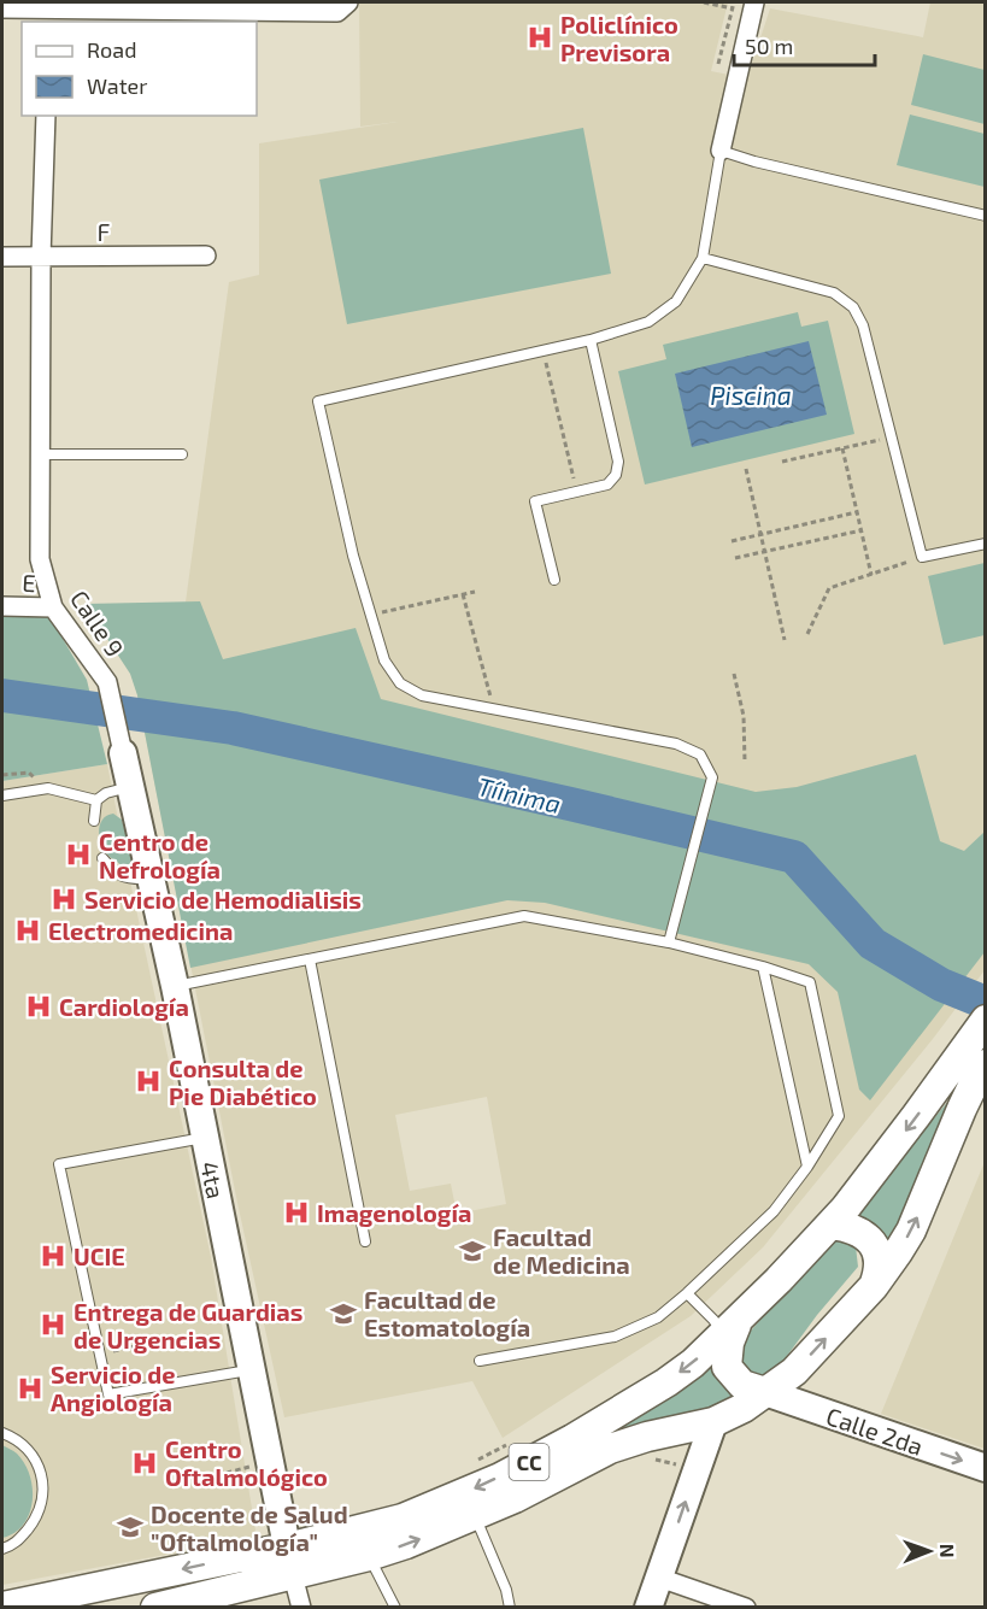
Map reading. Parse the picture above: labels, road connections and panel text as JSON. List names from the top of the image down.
{
  "streets": {
    "main road": ["CC"],
    "street": [
      "F",
      "E",
      "Calle 9",
      "4ta",
      "Calle 2da"
    ]
  },
  "crossings": [
    ["F", "Calle 9"],
    ["E", "Calle 9"],
    ["Calle 9", "4ta"],
    ["4ta", "CC"],
    ["Calle 2da", "CC"]
  ],
  "one_way": ["Calle 2da"],
  "water": ["Piscina", "Tíinima"],
  "places": {
    "hospital": [
      "Policlínico Previsora",
      "Centro de Nefrología",
      "Servicio de Hemodialisis",
      "Electromedicina",
      "Cardiología",
      "Consulta de Pie Diabético",
      "Imagenología",
      "UCIE",
      "Entrega de Guardias de Urgencias",
      "Servicio de Angiología",
      "Centro Oftalmológico"
    ],
    "school or university": ["Facultad de Medicina", "Facultad de Estomatología", "Docente de Salud \"Oftalmología\""]
  },
  "legend": ["Road", "Water"],
  "scale_bar": "50 m",
  "north": "right"
}
